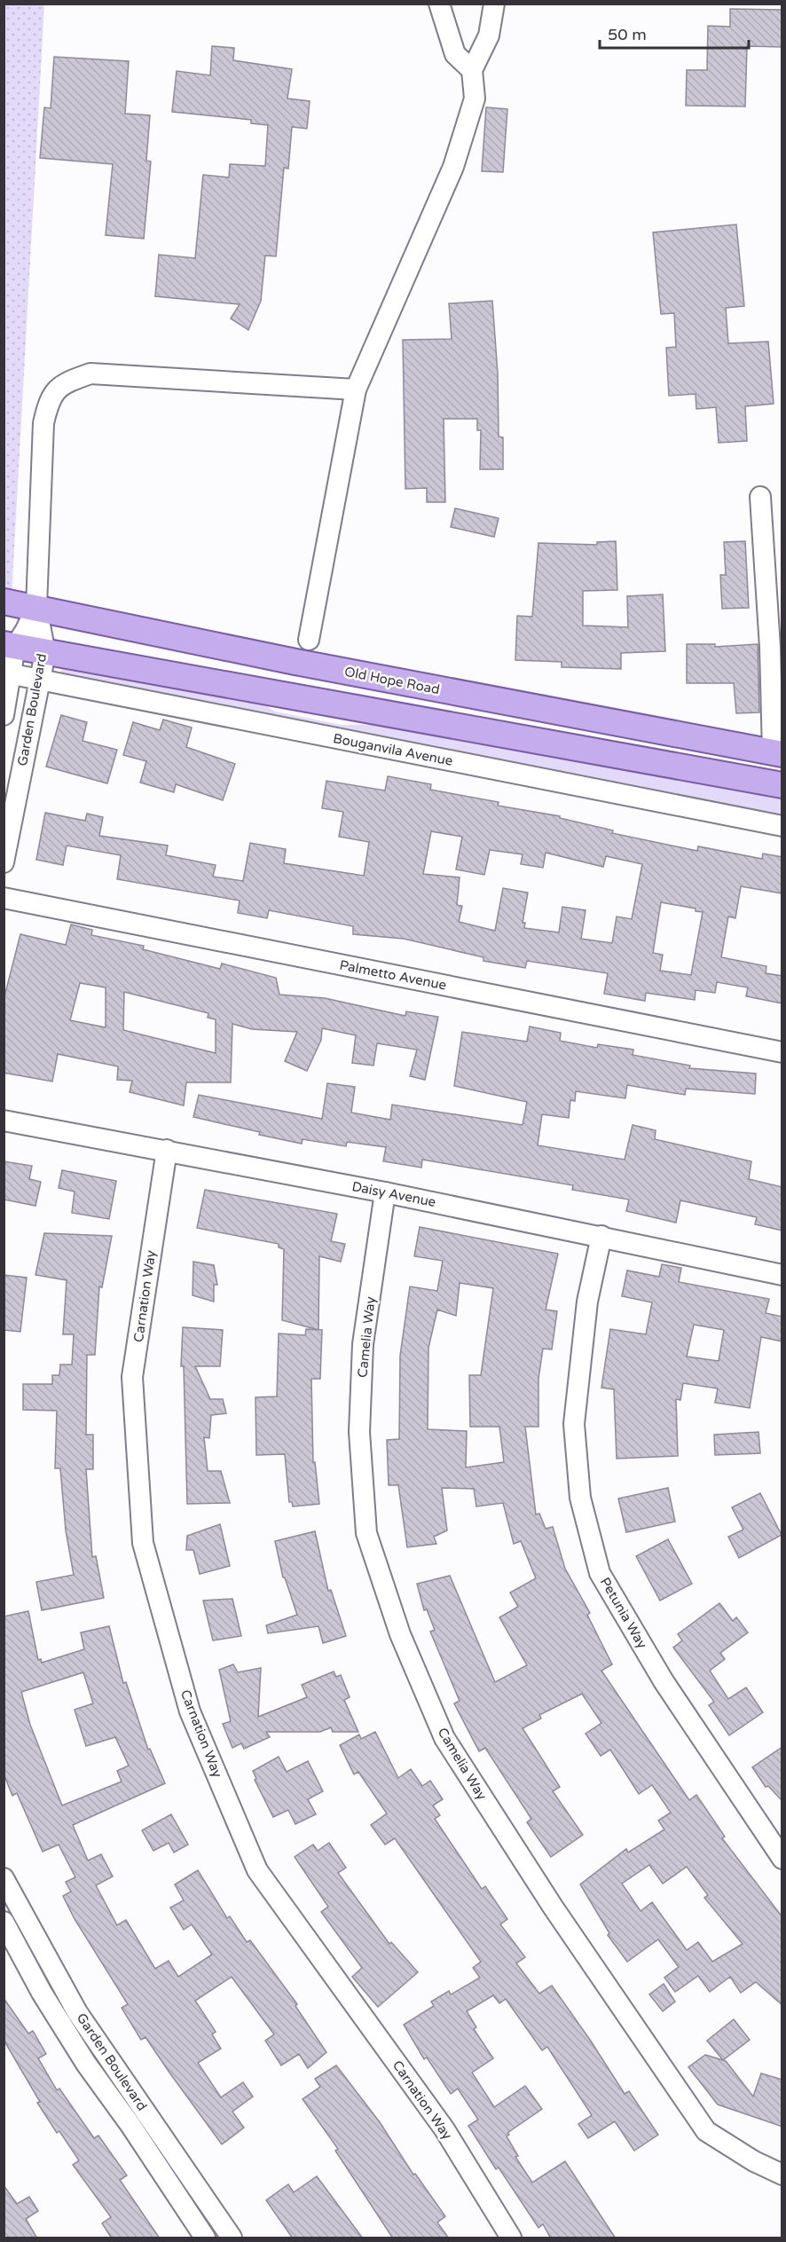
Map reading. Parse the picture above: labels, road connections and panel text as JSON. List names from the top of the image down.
{
  "streets": {
    "main road": ["Old Hope Road"],
    "street": [
      "Garden Boulevard",
      "Bouganvila Avenue",
      "Palmetto Avenue",
      "Daisy Avenue",
      "Carnation Way",
      "Camelia Way",
      "Petunia Way"
    ]
  },
  "crossings": [
    ["Old Hope Road", "Garden Boulevard"],
    ["Garden Boulevard", "Bouganvila Avenue"],
    ["Daisy Avenue", "Carnation Way"],
    ["Daisy Avenue", "Camelia Way"],
    ["Daisy Avenue", "Petunia Way"]
  ],
  "scale_bar": "50 m"
}
